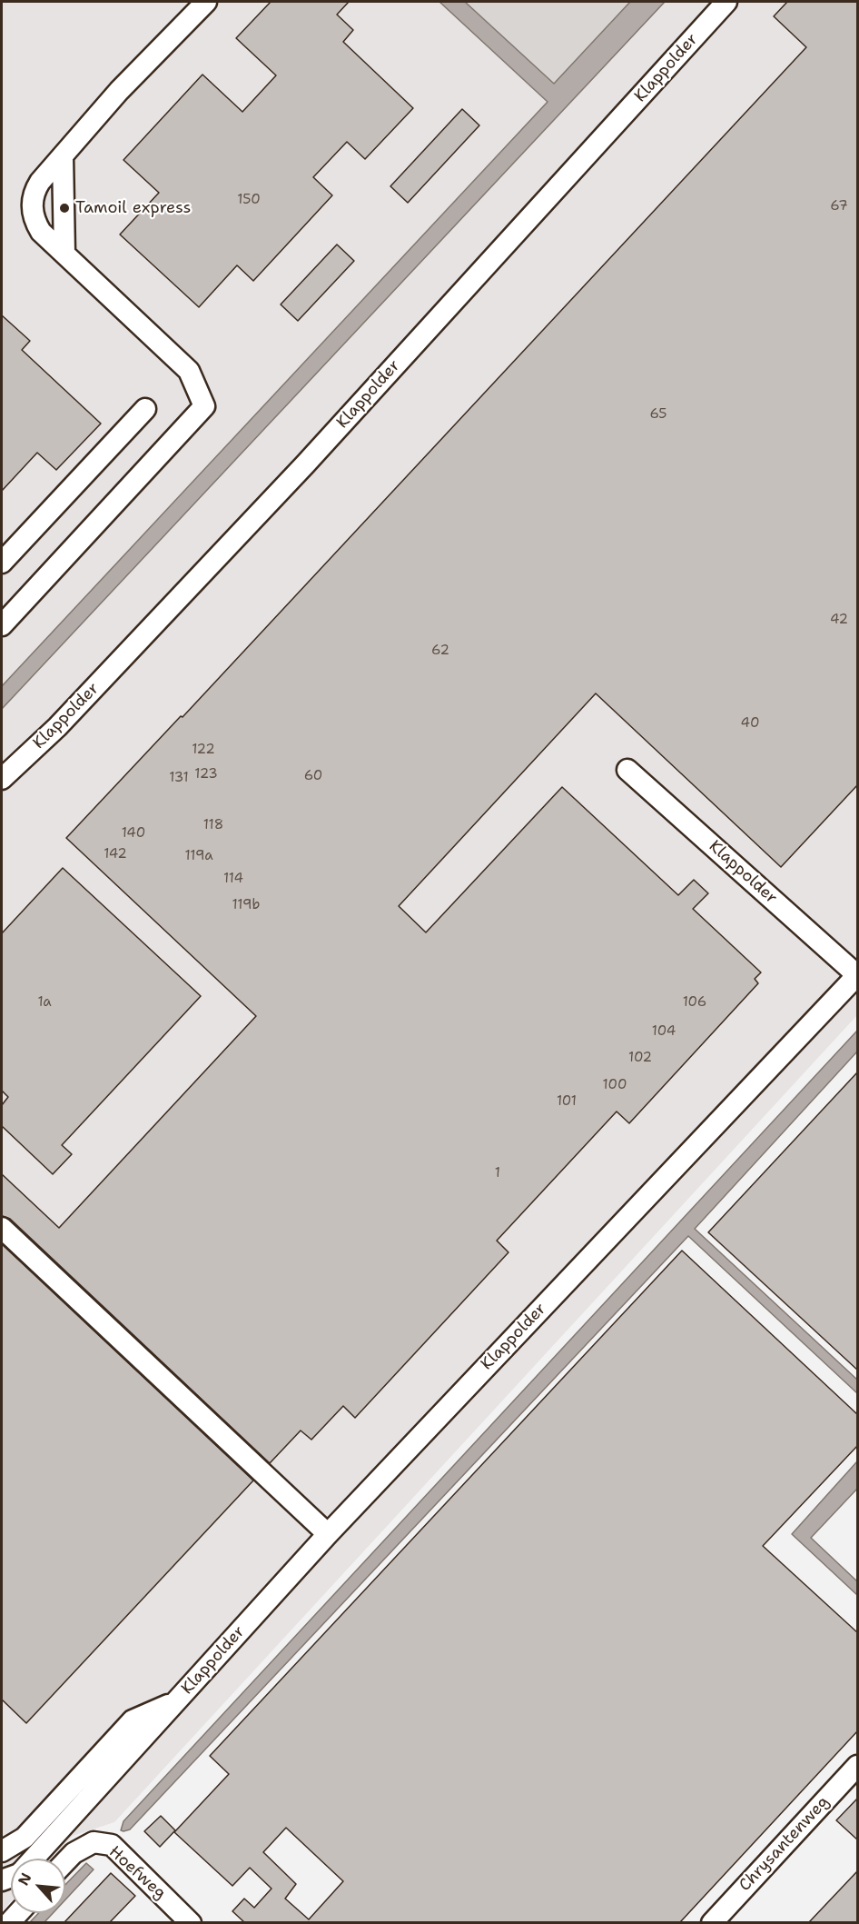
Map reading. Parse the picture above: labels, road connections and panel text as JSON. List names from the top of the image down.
{
  "streets": {
    "street": ["Klappolder", "Chrysantenweg", "Hoefweg"]
  },
  "places": ["Tamoil express"],
  "house_numbers": [
    "150",
    "67",
    "65",
    "42",
    "62",
    "40",
    "122",
    "123",
    "60",
    "131",
    "118",
    "140",
    "142",
    "119a",
    "114",
    "119b",
    "1a",
    "106",
    "104",
    "102",
    "100",
    "101",
    "1"
  ],
  "north": "top left"
}
